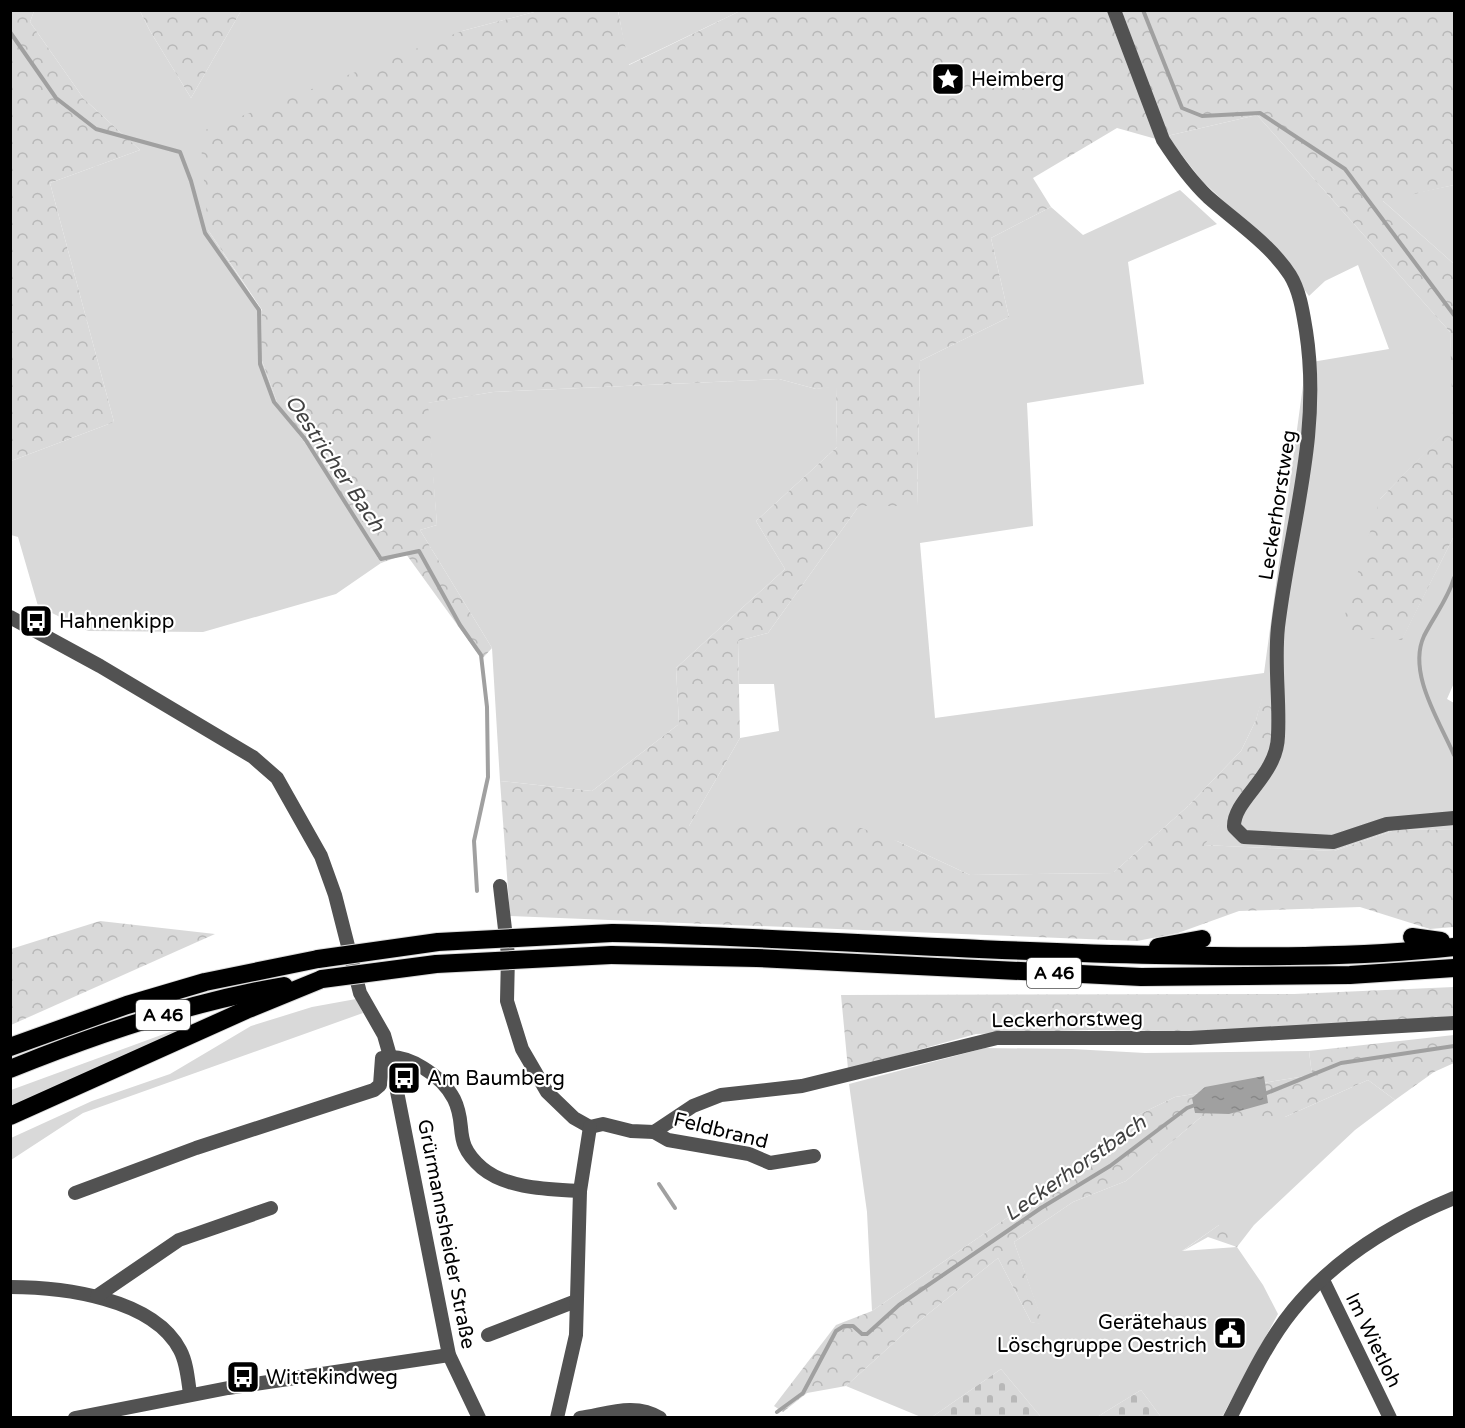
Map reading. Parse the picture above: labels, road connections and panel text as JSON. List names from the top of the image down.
{
  "streets": {
    "highway": ["A 46"],
    "street": [
      "Leckerhorstweg",
      "Feldbrand",
      "Grürmannsheider Straße",
      "Im Wietloh"
    ]
  },
  "crossings": [
    ["Leckerhorstweg", "Feldbrand"]
  ],
  "water": ["Oestricher Bach", "Leckerhorstbach"],
  "places": {
    "place": ["Heimberg"],
    "bus stop": ["Hahnenkipp", "Am Baumberg", "Wittekindweg"],
    "public building": ["Gerätehaus Löschgruppe Oestrich"]
  }
}
